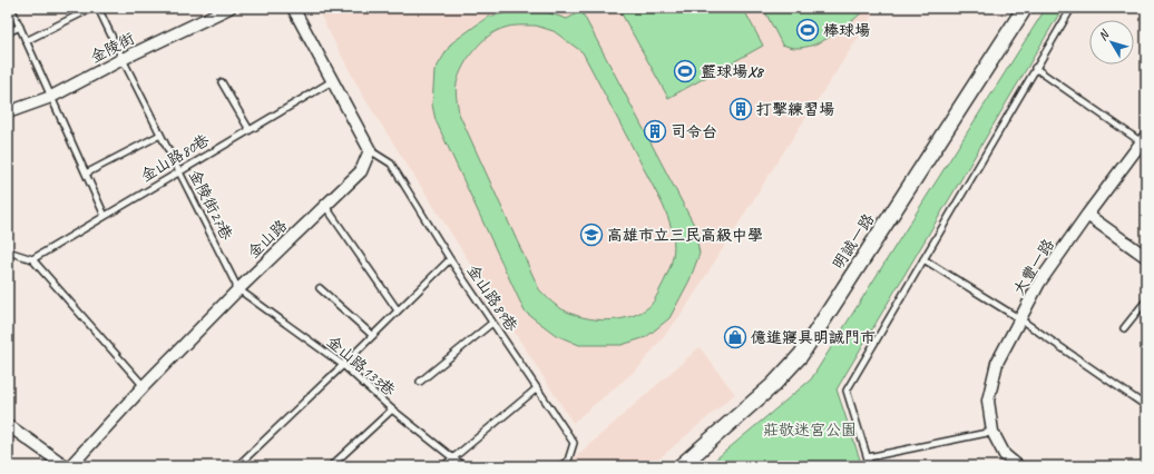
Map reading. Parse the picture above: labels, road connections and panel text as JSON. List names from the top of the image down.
{
  "streets": {
    "street": [
      "金陵街",
      "金山路",
      "明誠一路",
      "大豐一路"
    ],
    "lane": [
      "金山路80巷",
      "金陵街27巷",
      "金山路89巷",
      "金山路133巷"
    ]
  },
  "crossings": [
    ["金陵街", "金陵街27巷"],
    ["金山路80巷", "金陵街27巷"],
    ["金陵街27巷", "金山路"],
    ["金陵街27巷", "金山路133巷"],
    ["金山路", "金山路89巷"],
    ["金山路", "金山路133巷"]
  ],
  "parks": ["莊敬迷宮公園"],
  "places": {
    "sports": ["棒球場", "籃球場X8"],
    "building": ["打擊練習場", "司令台"],
    "school or university": ["高雄市立三民高級中學"],
    "shop": ["億進寢具明誠門市"]
  },
  "north": "top left"
}
